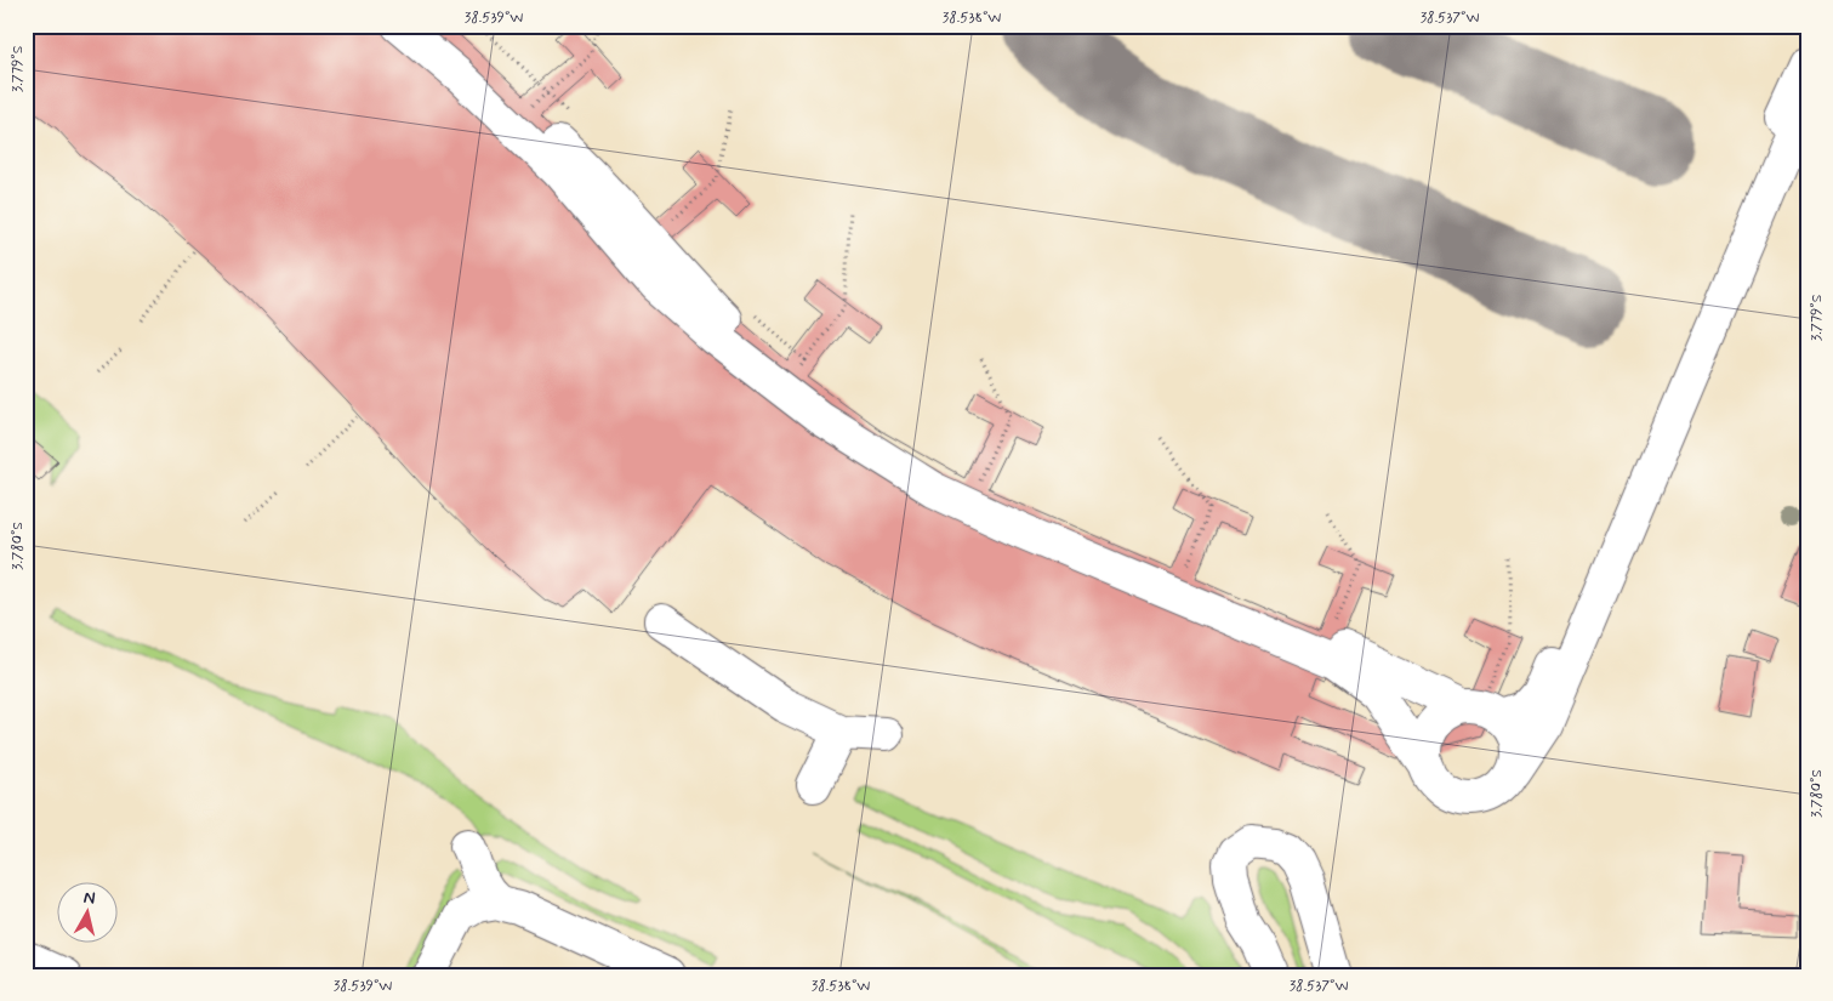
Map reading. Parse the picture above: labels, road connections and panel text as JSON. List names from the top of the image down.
{
  "north": "top",
  "coordinates": [
    "38.539°W",
    "38.538°W",
    "38.537°W",
    "3.779°S",
    "3.780°S"
  ]
}
